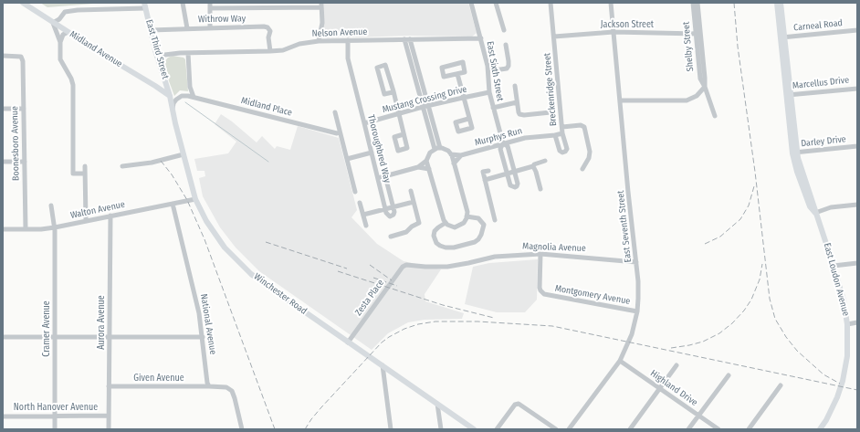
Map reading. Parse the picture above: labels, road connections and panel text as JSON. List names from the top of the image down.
{
  "streets": {
    "main road": [
      "Midland Avenue",
      "East Third Street",
      "East Loudon Avenue",
      "Winchester Road"
    ],
    "street": [
      "Withrow Way",
      "Jackson Street",
      "Carneal Road",
      "Nelson Avenue",
      "Shelby Street",
      "East Sixth Street",
      "Marcellus Drive",
      "Breckenridge Street",
      "Mustang Crossing Drive",
      "Midland Place",
      "Murphys Run",
      "Darley Drive",
      "Boonesboro Avenue",
      "Thoroughbred Way",
      "Walton Avenue",
      "East Seventh Street",
      "Magnolia Avenue",
      "Montgomery Avenue",
      "Zesta Place",
      "Aurora Avenue",
      "National Avenue",
      "Cramer Avenue",
      "Given Avenue",
      "Highland Drive",
      "North Hanover Avenue"
    ]
  },
  "crossings": [
    ["Withrow Way", "Nelson Avenue"],
    ["Withrow Way", "East Third Street"],
    ["Jackson Street", "Shelby Street"],
    ["Jackson Street", "Breckenridge Street"],
    ["Jackson Street", "East Seventh Street"],
    ["Carneal Road", "East Loudon Avenue"],
    ["Nelson Avenue", "East Third Street"],
    ["Nelson Avenue", "East Sixth Street"],
    ["Nelson Avenue", "Thoroughbred Way"],
    ["Midland Avenue", "East Third Street"],
    ["Midland Avenue", "Winchester Road"],
    ["East Third Street", "Winchester Road"],
    ["East Sixth Street", "Mustang Crossing Drive"],
    ["East Sixth Street", "Murphys Run"],
    ["Marcellus Drive", "East Loudon Avenue"],
    ["Breckenridge Street", "Murphys Run"],
    ["Mustang Crossing Drive", "Thoroughbred Way"],
    ["Midland Place", "Winchester Road"],
    ["Darley Drive", "East Loudon Avenue"],
    ["Boonesboro Avenue", "Walton Avenue"],
    ["Walton Avenue", "Winchester Road"],
    ["Walton Avenue", "Aurora Avenue"],
    ["Walton Avenue", "National Avenue"],
    ["Walton Avenue", "Cramer Avenue"],
    ["East Seventh Street", "Magnolia Avenue"],
    ["East Seventh Street", "Montgomery Avenue"],
    ["East Seventh Street", "Highland Drive"],
    ["Magnolia Avenue", "Montgomery Avenue"],
    ["Magnolia Avenue", "Zesta Place"],
    ["Winchester Road", "Zesta Place"],
    ["Aurora Avenue", "Given Avenue"],
    ["Aurora Avenue", "North Hanover Avenue"],
    ["National Avenue", "Given Avenue"],
    ["Cramer Avenue", "North Hanover Avenue"]
  ]
}
